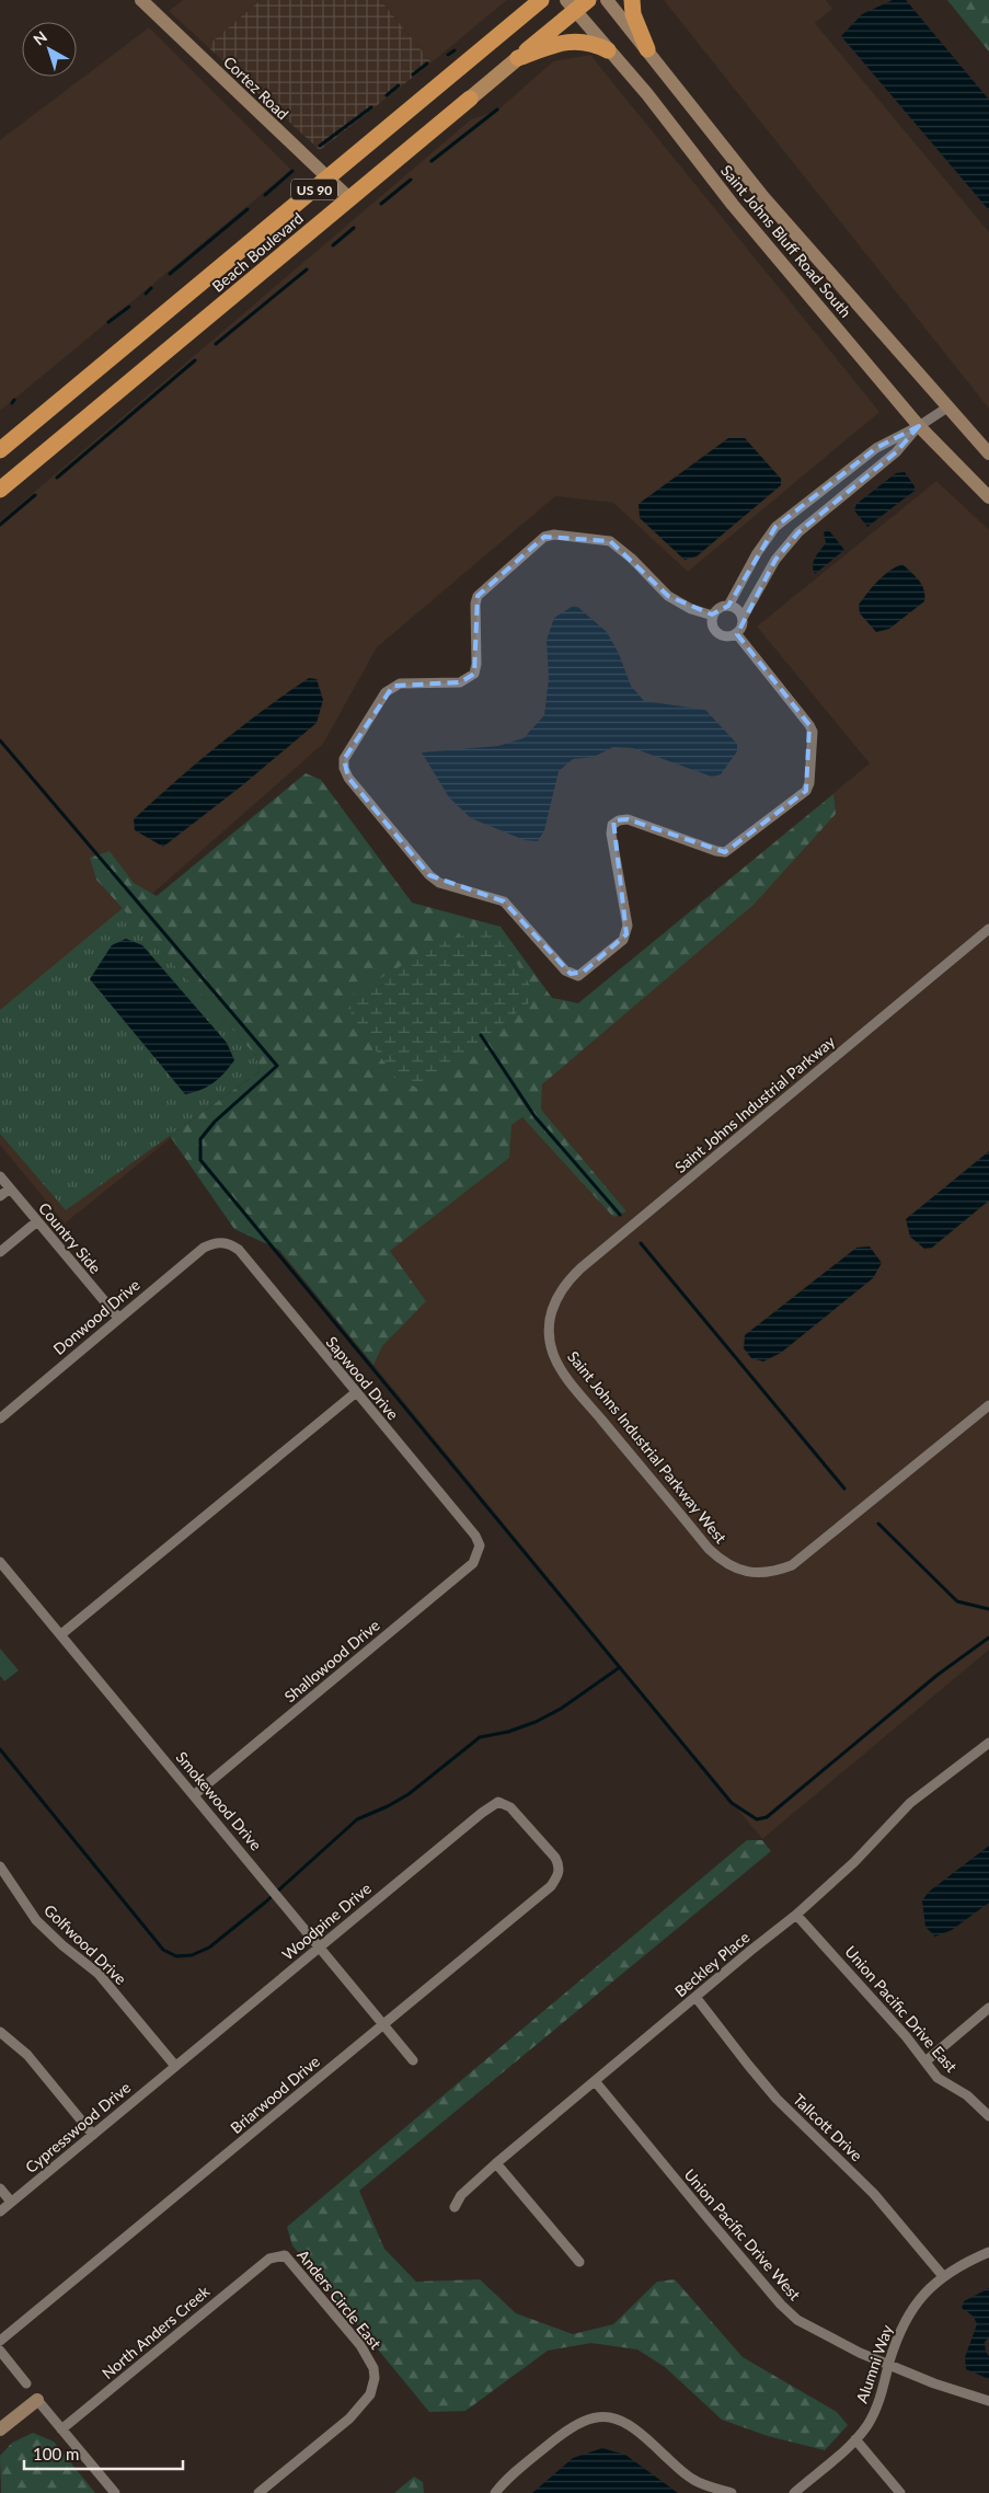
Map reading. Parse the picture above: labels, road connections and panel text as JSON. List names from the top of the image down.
{
  "streets": {
    "highway": ["US 90", "Beach Boulevard"],
    "main road": ["Cortez Road", "Saint Johns Bluff Road South"],
    "street": [
      "Saint Johns Industrial Parkway",
      "Country Side",
      "Donwood Drive",
      "Sapwood Drive",
      "Saint Johns Industrial Parkway West",
      "Shallowood Drive",
      "Smokewood Drive",
      "Woodpine Drive",
      "Golfwood Drive",
      "Beckley Place",
      "Union Pacific Drive East",
      "Briarwood Drive",
      "Cypresswood Drive",
      "Tallcott Drive",
      "Union Pacific Drive West",
      "Anders Circle East",
      "North Anders Creek",
      "Alumni Way"
    ]
  },
  "crossings": [
    ["Cortez Road", "US 90"],
    ["Cortez Road", "Beach Boulevard"],
    ["Saint Johns Bluff Road South", "Beach Boulevard"],
    ["Saint Johns Industrial Parkway", "Saint Johns Industrial Parkway West"],
    ["Country Side", "Donwood Drive"],
    ["Donwood Drive", "Sapwood Drive"],
    ["Sapwood Drive", "Shallowood Drive"],
    ["Shallowood Drive", "Smokewood Drive"],
    ["Smokewood Drive", "Woodpine Drive"],
    ["Smokewood Drive", "Briarwood Drive"],
    ["Woodpine Drive", "Golfwood Drive"],
    ["Woodpine Drive", "Briarwood Drive"],
    ["Woodpine Drive", "Cypresswood Drive"],
    ["Golfwood Drive", "Cypresswood Drive"],
    ["Beckley Place", "Union Pacific Drive East"],
    ["Beckley Place", "Tallcott Drive"],
    ["Beckley Place", "Union Pacific Drive West"],
    ["Tallcott Drive", "Alumni Way"],
    ["Union Pacific Drive West", "Alumni Way"],
    ["Anders Circle East", "North Anders Creek"]
  ],
  "scale_bar": "100 m",
  "north": "top left"
}
